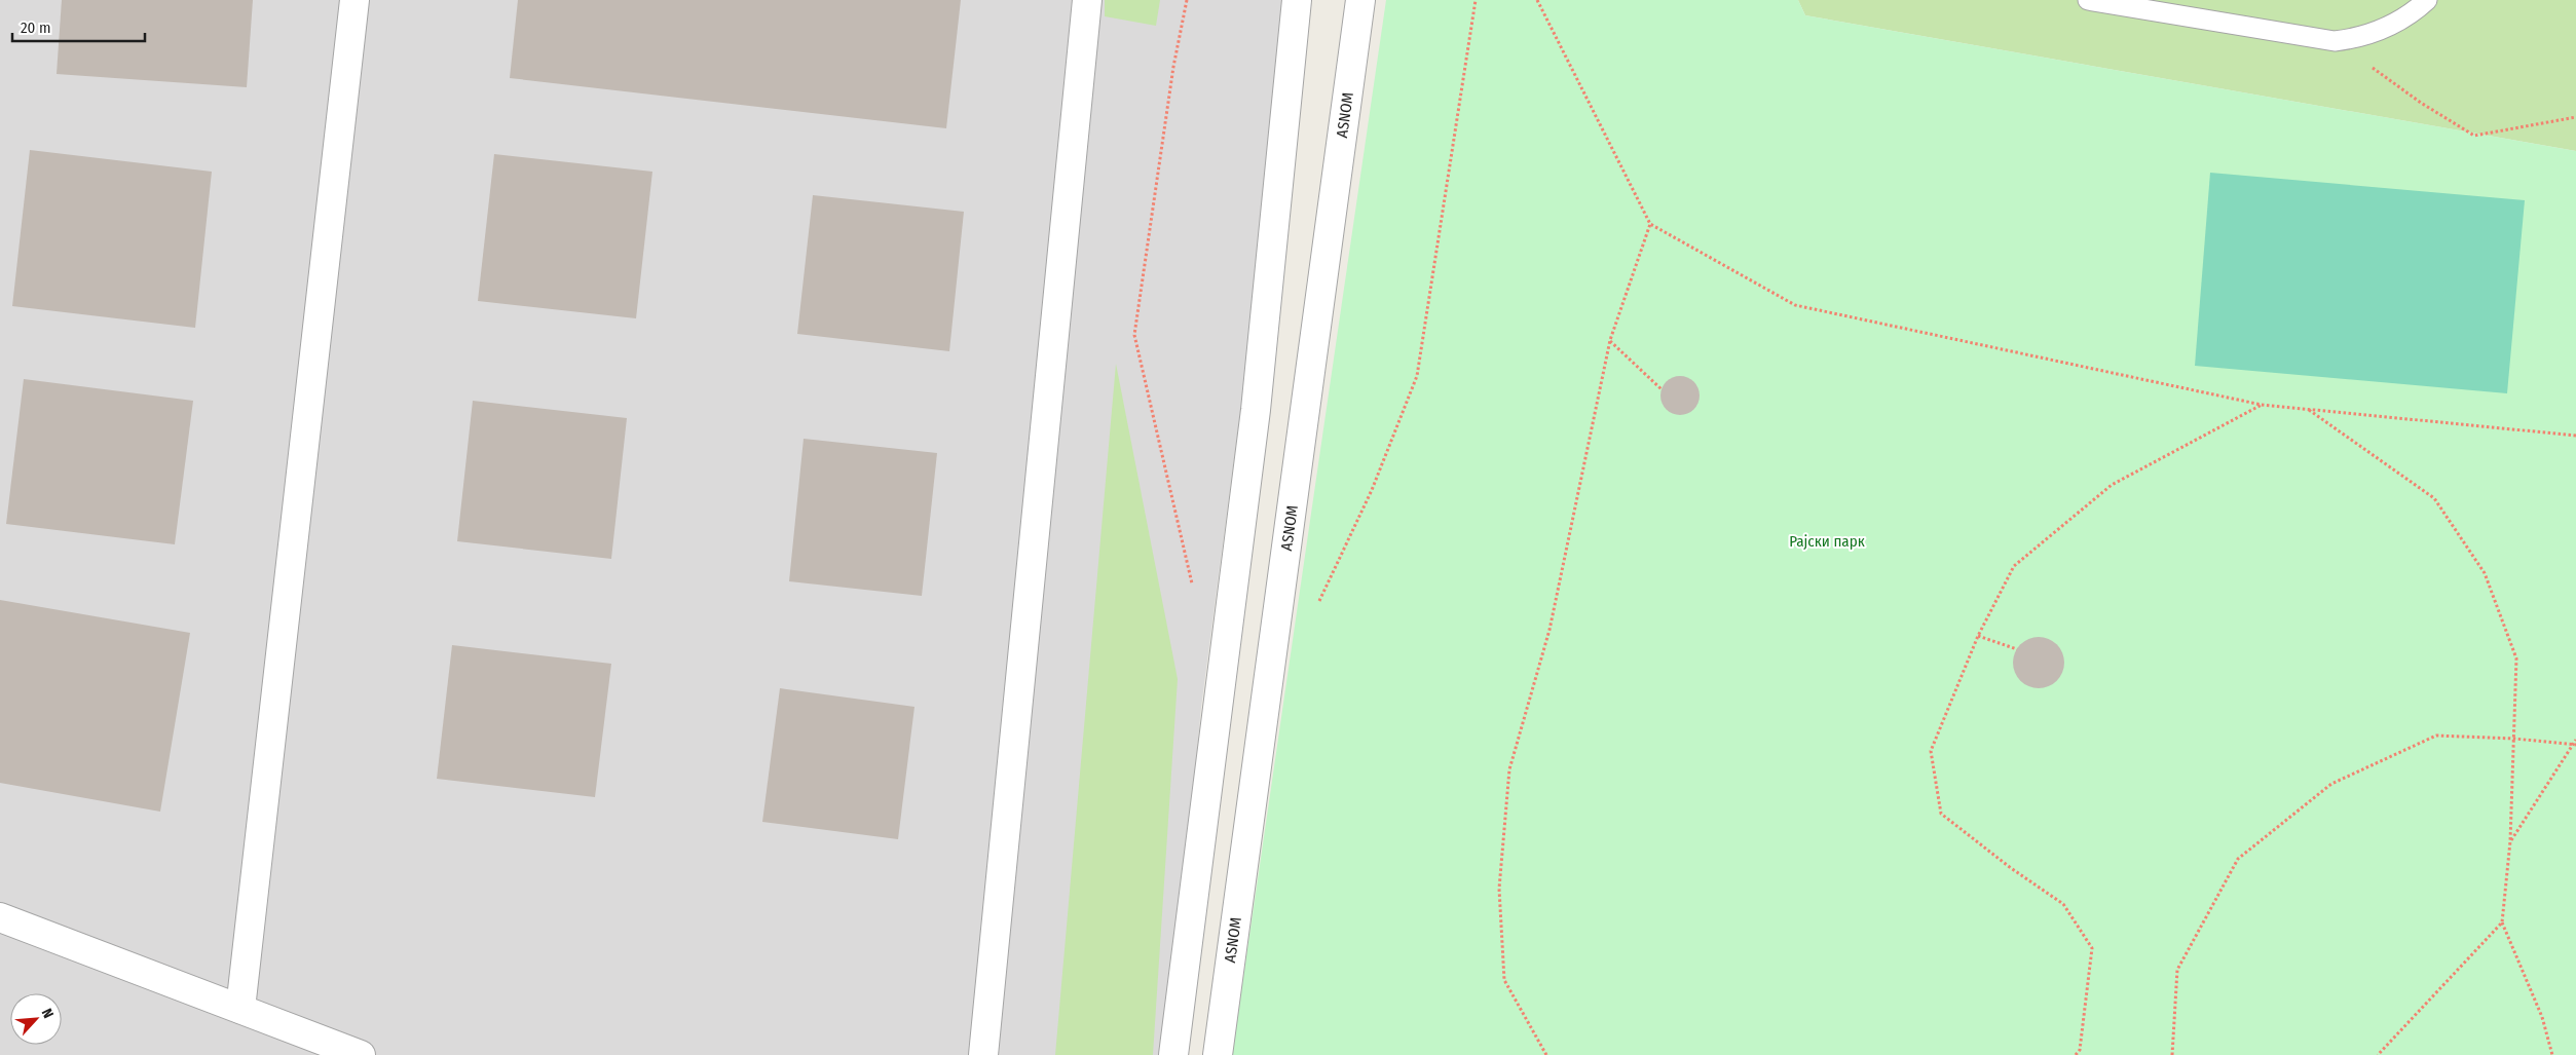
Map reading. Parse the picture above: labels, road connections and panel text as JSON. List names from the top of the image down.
{
  "streets": {
    "street": ["ASNOM"]
  },
  "parks": ["Рајски парк"],
  "scale_bar": "20 m",
  "north": "top right"
}
